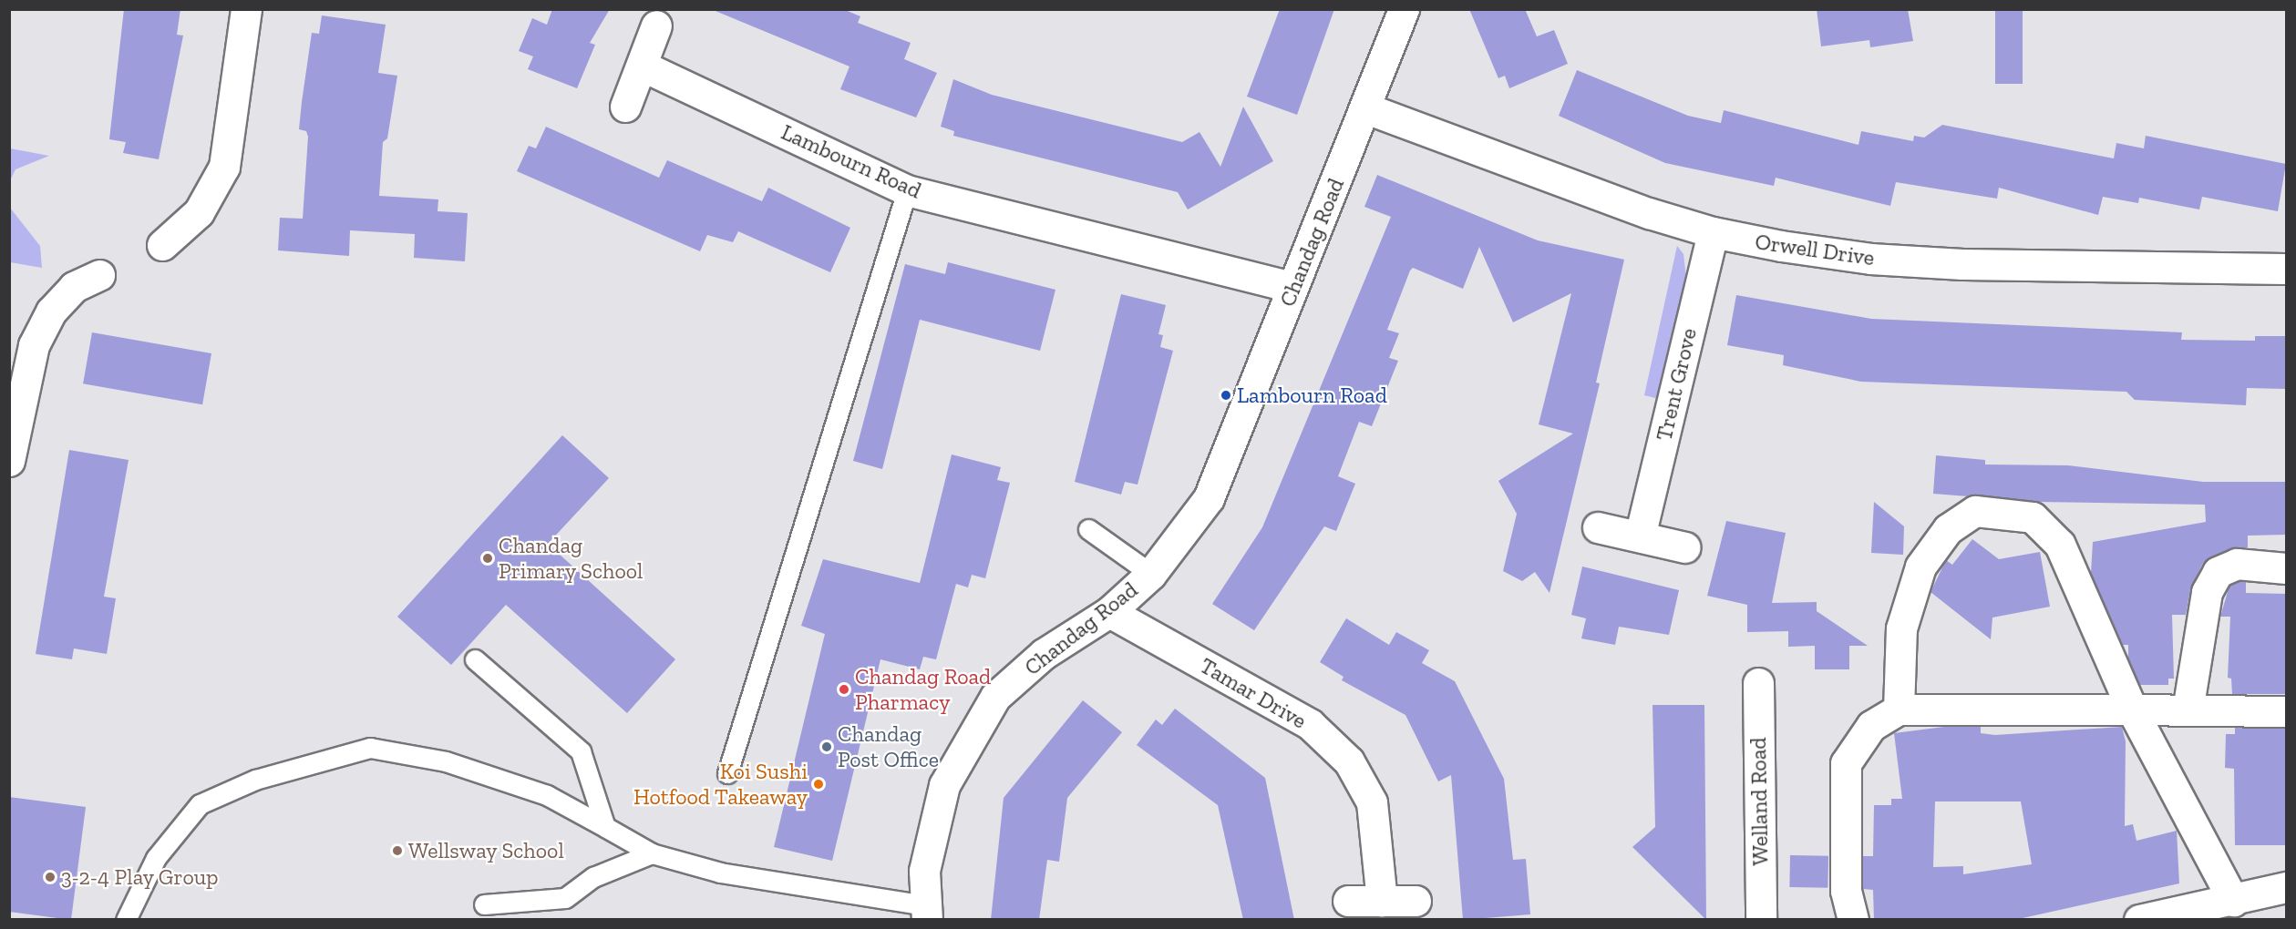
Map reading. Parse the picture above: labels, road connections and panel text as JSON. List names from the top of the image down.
{
  "streets": {
    "street": [
      "Lambourn Road",
      "Chandag Road",
      "Orwell Drive",
      "Trent Grove",
      "Tamar Drive",
      "Welland Road"
    ]
  },
  "crossings": [
    ["Lambourn Road", "Chandag Road"],
    ["Chandag Road", "Orwell Drive"],
    ["Chandag Road", "Tamar Drive"],
    ["Orwell Drive", "Trent Grove"]
  ],
  "places": [
    "Lambourn Road",
    "Chandag Primary School",
    "Chandag Road Pharmacy",
    "Chandag Post Office",
    "Koi Sushi Hotfood Takeaway",
    "Wellsway School",
    "3-2-4 Play Group"
  ]
}
